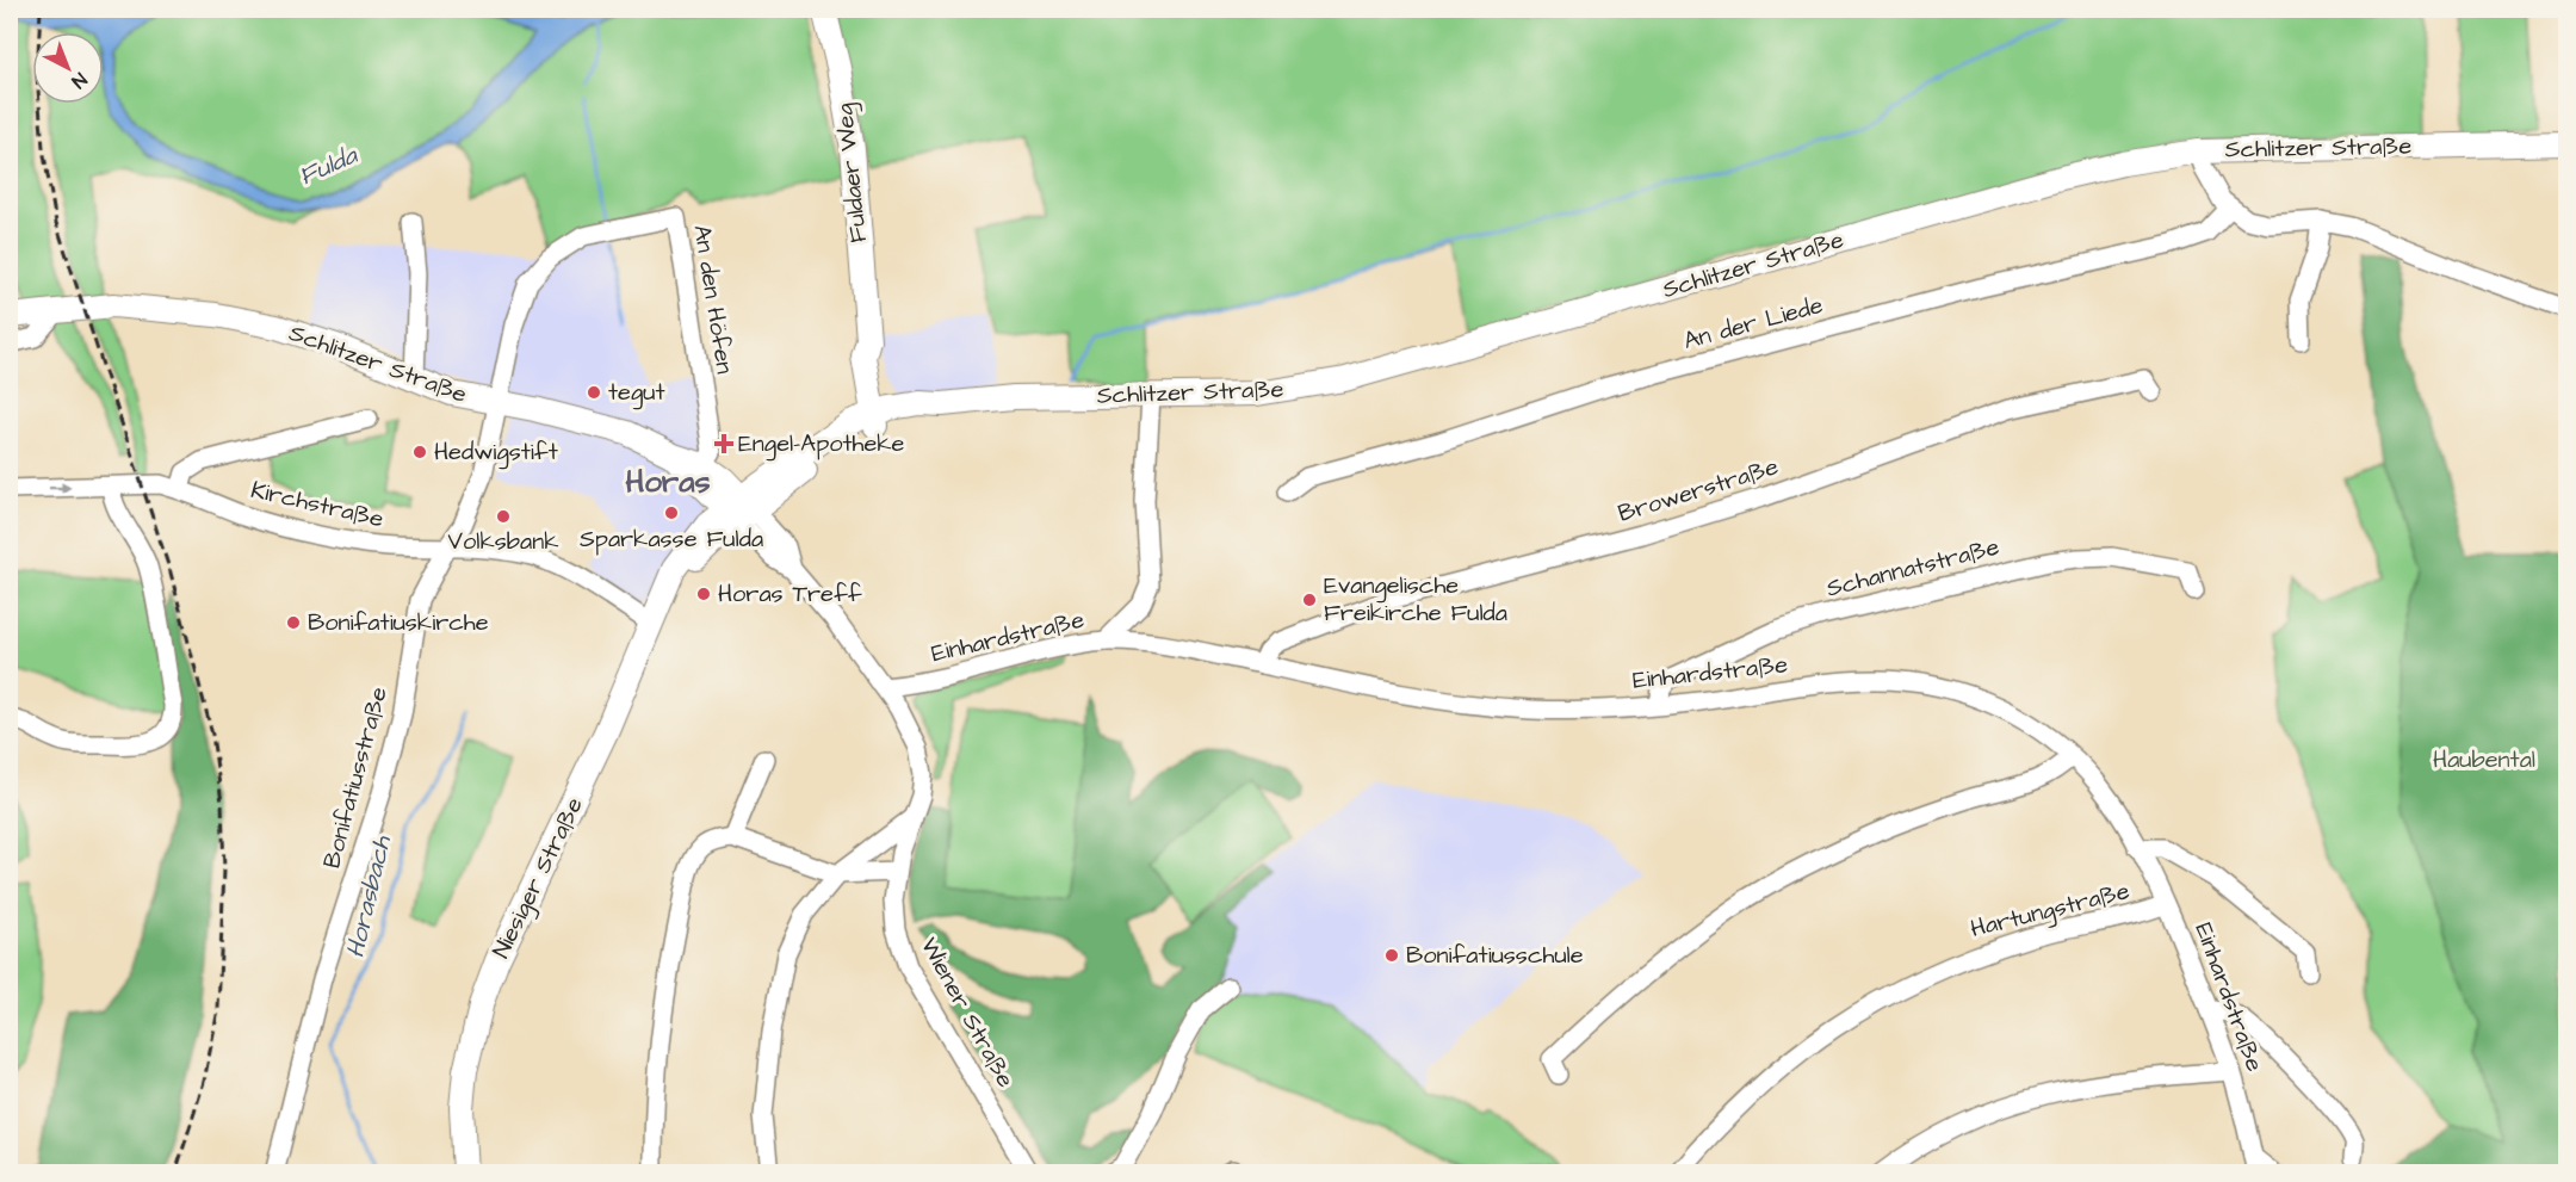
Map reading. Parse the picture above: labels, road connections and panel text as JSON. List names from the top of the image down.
{
  "streets": {
    "main road": ["Schlitzer Straße", "Fuldaer Weg", "Niesiger Straße"],
    "street": [
      "An den Höfen",
      "An der Liede",
      "Browerstraße",
      "Kirchstraße",
      "Schannatstraße",
      "Einhardstraße",
      "Bonifatiusstraße",
      "Hartungstraße",
      "Wiener Straße"
    ]
  },
  "crossings": [
    ["Schlitzer Straße", "Fuldaer Weg"],
    ["Schlitzer Straße", "An den Höfen"],
    ["Schlitzer Straße", "Bonifatiusstraße"],
    ["Schlitzer Straße", "Niesiger Straße"],
    ["Schlitzer Straße", "Wiener Straße"],
    ["An den Höfen", "Bonifatiusstraße"],
    ["Browerstraße", "Einhardstraße"],
    ["Kirchstraße", "Bonifatiusstraße"],
    ["Kirchstraße", "Niesiger Straße"],
    ["Schannatstraße", "Einhardstraße"],
    ["Einhardstraße", "Hartungstraße"],
    ["Einhardstraße", "Wiener Straße"],
    ["Niesiger Straße", "Wiener Straße"]
  ],
  "districts": ["Horas"],
  "water": ["Fulda", "Horasbach"],
  "parks": ["Haubental"],
  "places": {
    "other": [
      "tegut",
      "Hedwigstift",
      "Sparkasse Fulda",
      "Volksbank",
      "Horas Treff",
      "Evangelische Freikirche Fulda",
      "Bonifatiuskirche",
      "Bonifatiusschule"
    ],
    "health": ["Engel-Apotheke"]
  },
  "north": "bottom right"
}
